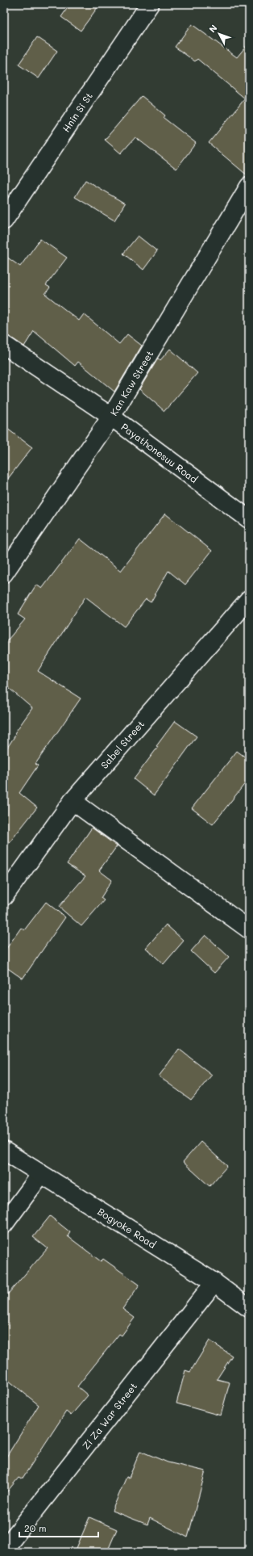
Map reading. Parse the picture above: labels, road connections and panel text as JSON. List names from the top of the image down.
{
  "streets": {
    "street": [
      "Hnin Si St",
      "Kan Kaw Street",
      "Payathonesuu Road",
      "Sabel Street",
      "Bogyoke Road",
      "Zi Za War Street"
    ]
  },
  "crossings": [
    ["Kan Kaw Street", "Payathonesuu Road"],
    ["Bogyoke Road", "Zi Za War Street"]
  ],
  "scale_bar": "20 m",
  "north": "top left"
}
